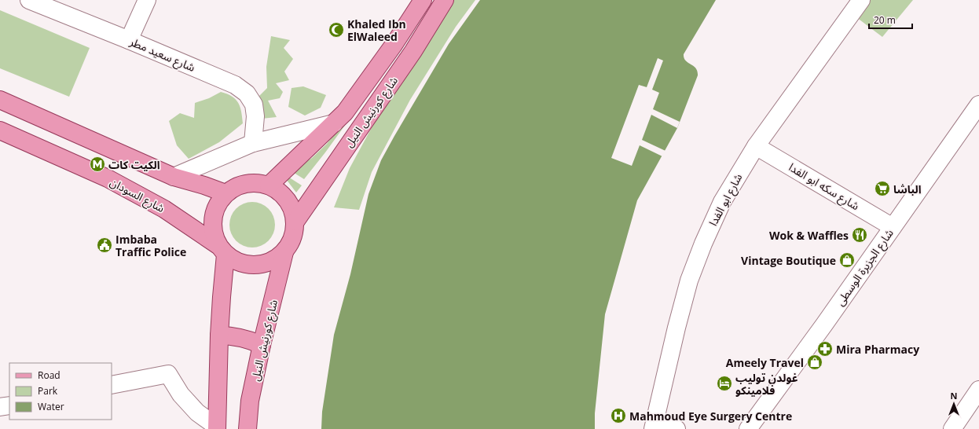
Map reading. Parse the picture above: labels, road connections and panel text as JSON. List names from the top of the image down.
{
  "streets": {
    "main road": ["شارع كورنيش النيل", "شارع السودان"],
    "street": [
      "شارع سعيد مطر",
      "شارع سكه ابو الفدا",
      "شارع ابو الفدا",
      "شارع الجزيرة الوسطى"
    ]
  },
  "crossings": [
    ["شارع كورنيش النيل", "شارع السودان"],
    ["شارع سكه ابو الفدا", "شارع ابو الفدا"],
    ["شارع سكه ابو الفدا", "شارع الجزيرة الوسطى"]
  ],
  "places": {
    "mosque": ["Khaled Ibn ElWaleed"],
    "metro station": ["الکيت کات"],
    "supermarket": ["الباشا"],
    "restaurant": ["Wok & Waffles"],
    "public building": ["Imbaba Traffic Police"],
    "shop": ["Vintage Boutique", "Ameely Travel"],
    "pharmacy": ["Mira Pharmacy"],
    "hotel": ["غولدن توليب فلامينكو"],
    "hospital": ["Mahmoud Eye Surgery Centre"]
  },
  "legend": ["Road", "Park", "Water"],
  "scale_bar": "20 m",
  "north": "top"
}
